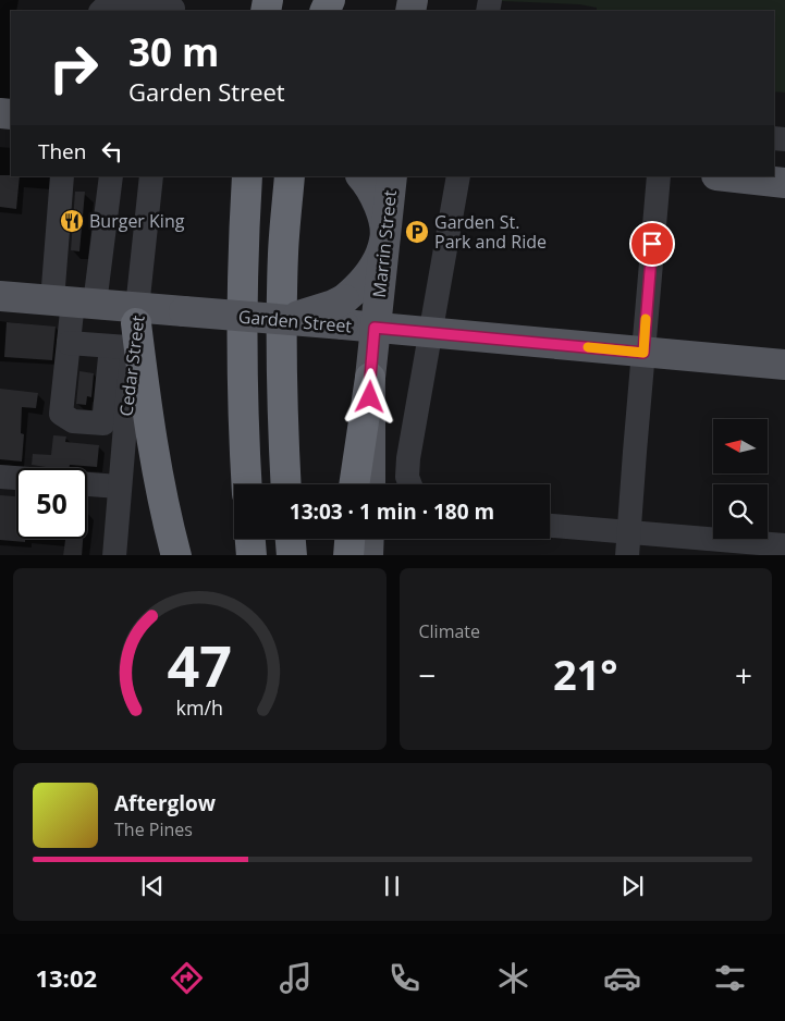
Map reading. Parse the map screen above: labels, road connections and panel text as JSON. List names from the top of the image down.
{
  "streets": {
    "main road": ["Marrin Street", "Garden Street"],
    "street": ["Cedar Street"]
  },
  "crossings": [
    ["Marrin Street", "Garden Street"],
    ["Garden Street", "Cedar Street"]
  ],
  "places": {
    "restaurant": ["Burger King"],
    "parking": ["Garden St. Park and Ride"]
  },
  "north": "left",
  "page": {
    "turn": ["30 m", "Garden Street"],
    "then": "Then",
    "limit": "50",
    "trip": "13:03 · 1 min · 180 m",
    "tile": "Climate",
    "heat": ["−", "21°", "+"],
    "song": ["Afterglow", "The Pines"],
    "tabs": "13:02",
    "gauge": ["47", "km/h"]
  }
}
